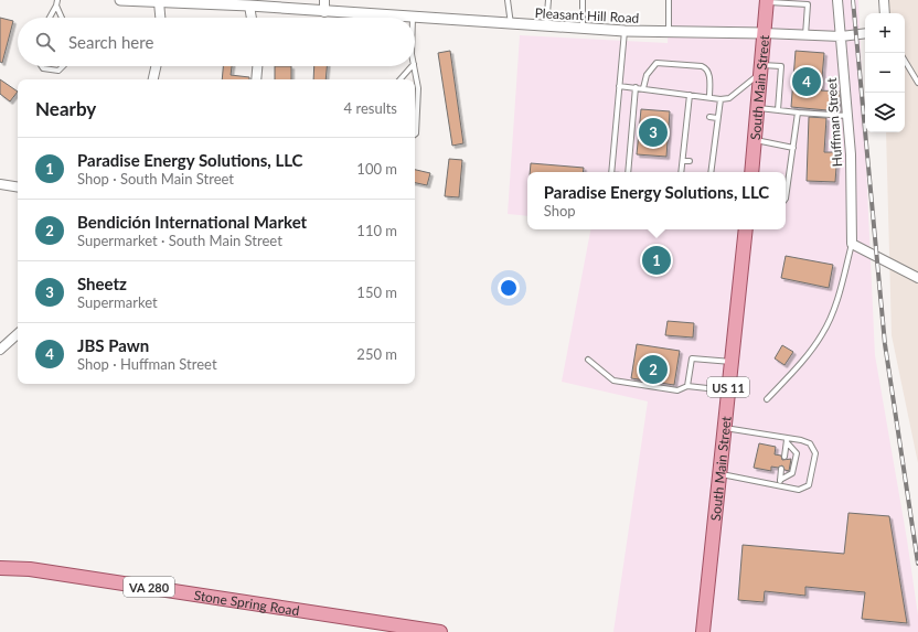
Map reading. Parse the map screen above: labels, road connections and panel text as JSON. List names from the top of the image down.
{
  "streets": {
    "main road": [
      "South Main Street",
      "US 11",
      "VA 280",
      "Stone Spring Road"
    ],
    "street": ["Pleasant Hill Road", "Huffman Street"]
  },
  "crossings": [
    ["Pleasant Hill Road", "South Main Street"],
    ["Pleasant Hill Road", "Huffman Street"]
  ],
  "page": {
    "map_buttons": ["+", "−"],
    "search": "Search here",
    "pins": [
      "4",
      "3",
      "1",
      "2"
    ],
    "heading": ["Nearby", "4 results"],
    "list": [
      {
        "mark": "1",
        "name": "Paradise Energy Solutions, LLC",
        "note": "Shop · South Main Street",
        "value": "100 m"
      },
      {
        "mark": "2",
        "name": "Bendición International Market",
        "note": "Supermarket · South Main Street",
        "value": "110 m"
      },
      {
        "mark": "3",
        "name": "Sheetz",
        "note": "Supermarket",
        "value": "150 m"
      },
      {
        "mark": "4",
        "name": "JBS Pawn",
        "note": "Shop · Huffman Street",
        "value": "250 m"
      }
    ],
    "popup": ["Paradise Energy Solutions, LLC", "Shop"]
  }
}
